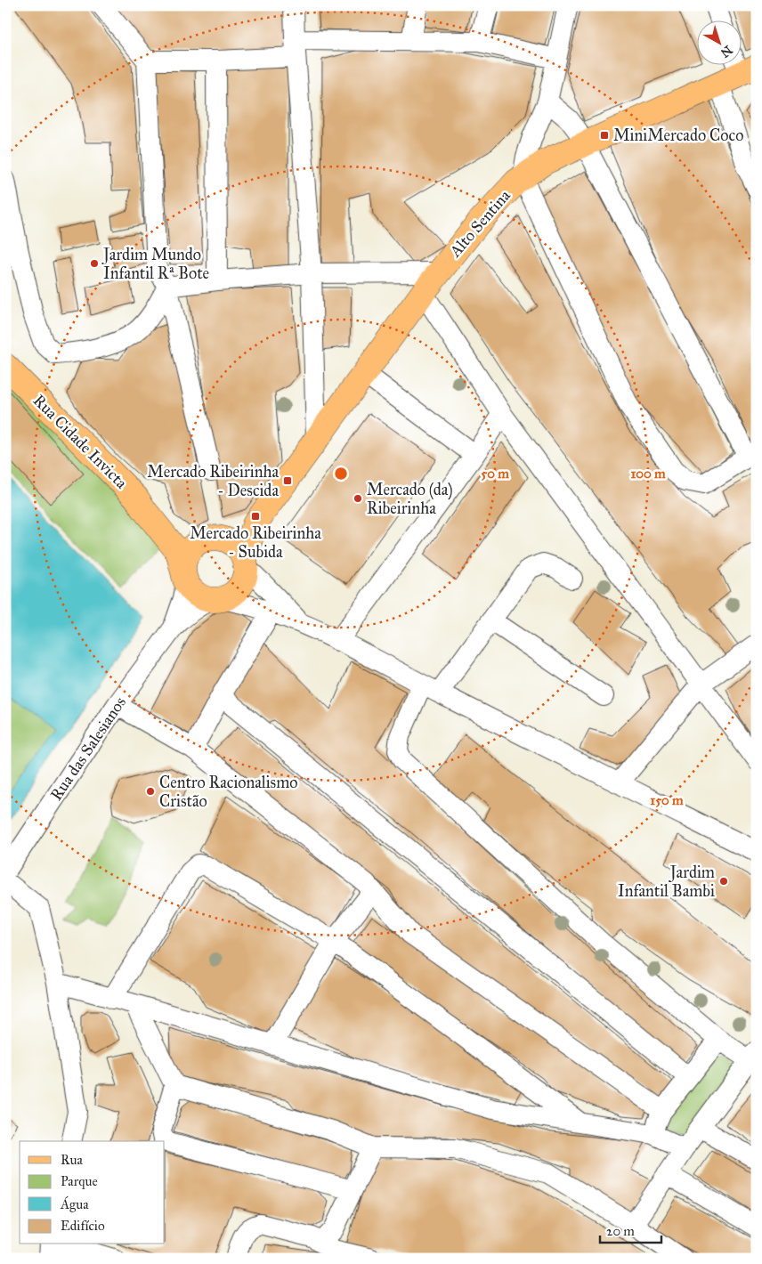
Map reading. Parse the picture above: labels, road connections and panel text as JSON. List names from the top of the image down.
{
  "streets": {
    "main road": ["Alto Sentina", "Rua Cidade Invicta"],
    "street": ["Rua das Salesianos"]
  },
  "crossings": [
    ["Alto Sentina", "Rua Cidade Invicta"],
    ["Alto Sentina", "Rua das Salesianos"],
    ["Rua Cidade Invicta", "Rua das Salesianos"]
  ],
  "places": {
    "transit": ["MiniMercado Coco", "Mercado Ribeirinha - Descida", "Mercado Ribeirinha - Subida"],
    "other": [
      "Jardim Mundo Infantil Rª Bote",
      "Mercado (da) Ribeirinha",
      "Centro Racionalismo Cristão",
      "Jardim Infantil Bambi"
    ]
  },
  "legend": [
    "Rua",
    "Parque",
    "Água",
    "Edifício"
  ],
  "scale_bar": "20 m",
  "north": "bottom right",
  "rings": ["50 m", "100 m", "150 m"]
}
